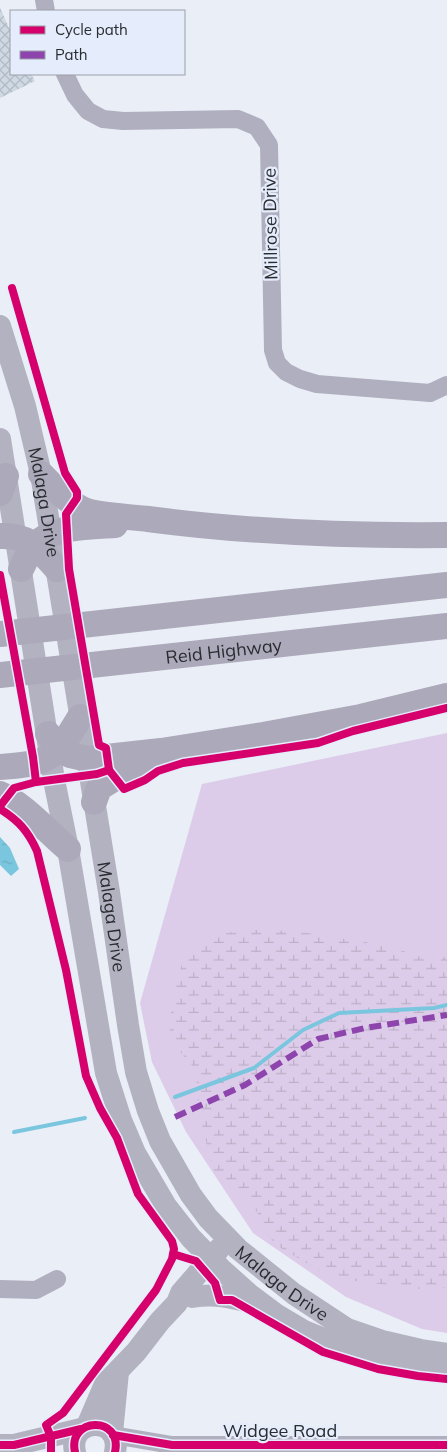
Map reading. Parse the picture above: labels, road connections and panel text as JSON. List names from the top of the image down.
{
  "streets": {
    "highway": ["Reid Highway"],
    "main road": ["Malaga Drive"],
    "street": ["Millrose Drive", "Widgee Road"]
  },
  "legend": ["Cycle path", "Path"]
}
